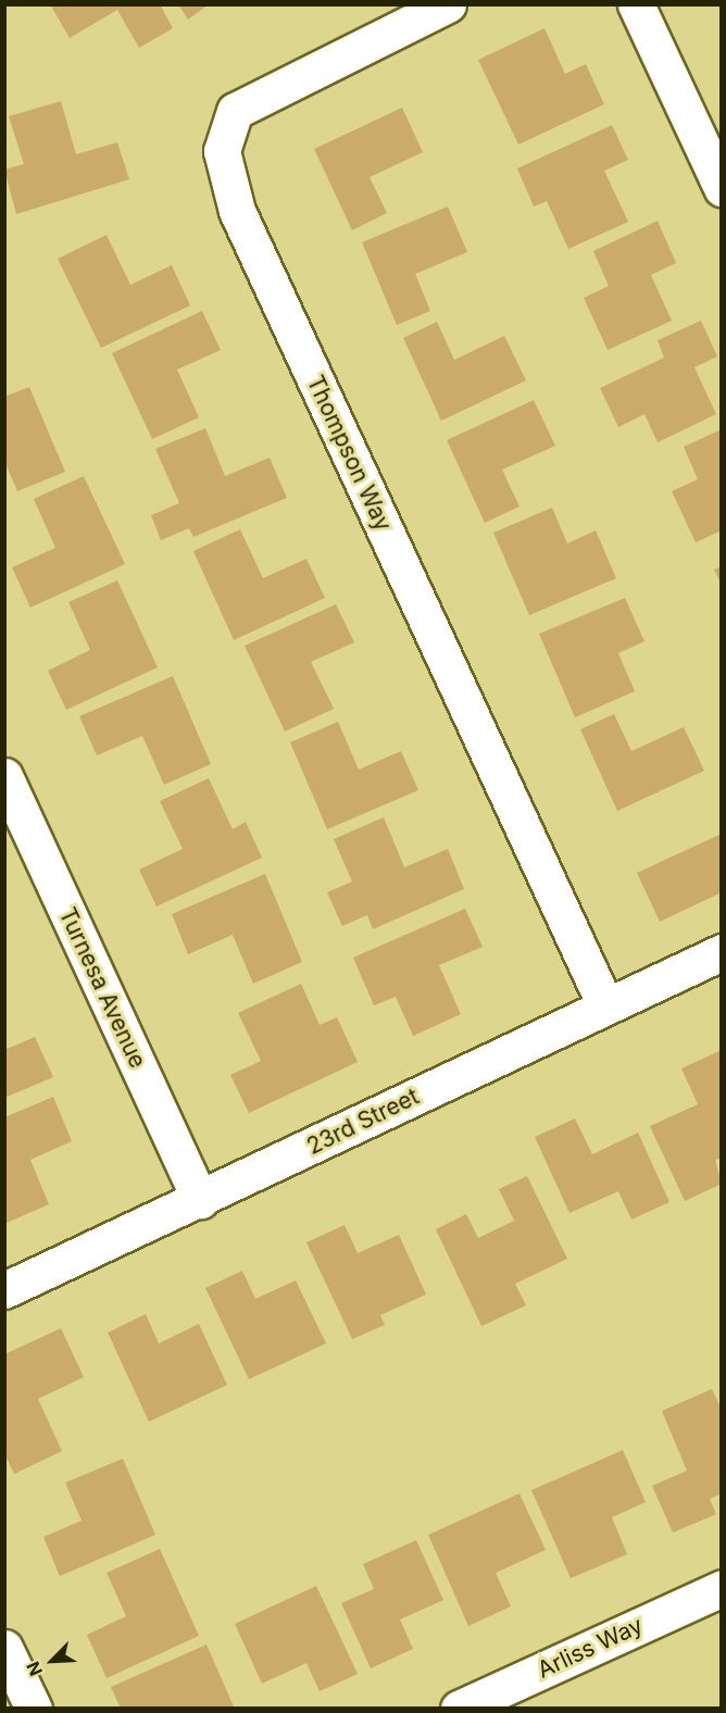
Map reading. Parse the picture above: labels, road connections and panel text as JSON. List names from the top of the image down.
{
  "streets": {
    "street": [
      "Thompson Way",
      "Turnesa Avenue",
      "23rd Street",
      "Arliss Way"
    ]
  },
  "crossings": [
    ["Thompson Way", "23rd Street"],
    ["Turnesa Avenue", "23rd Street"]
  ],
  "north": "bottom left"
}
